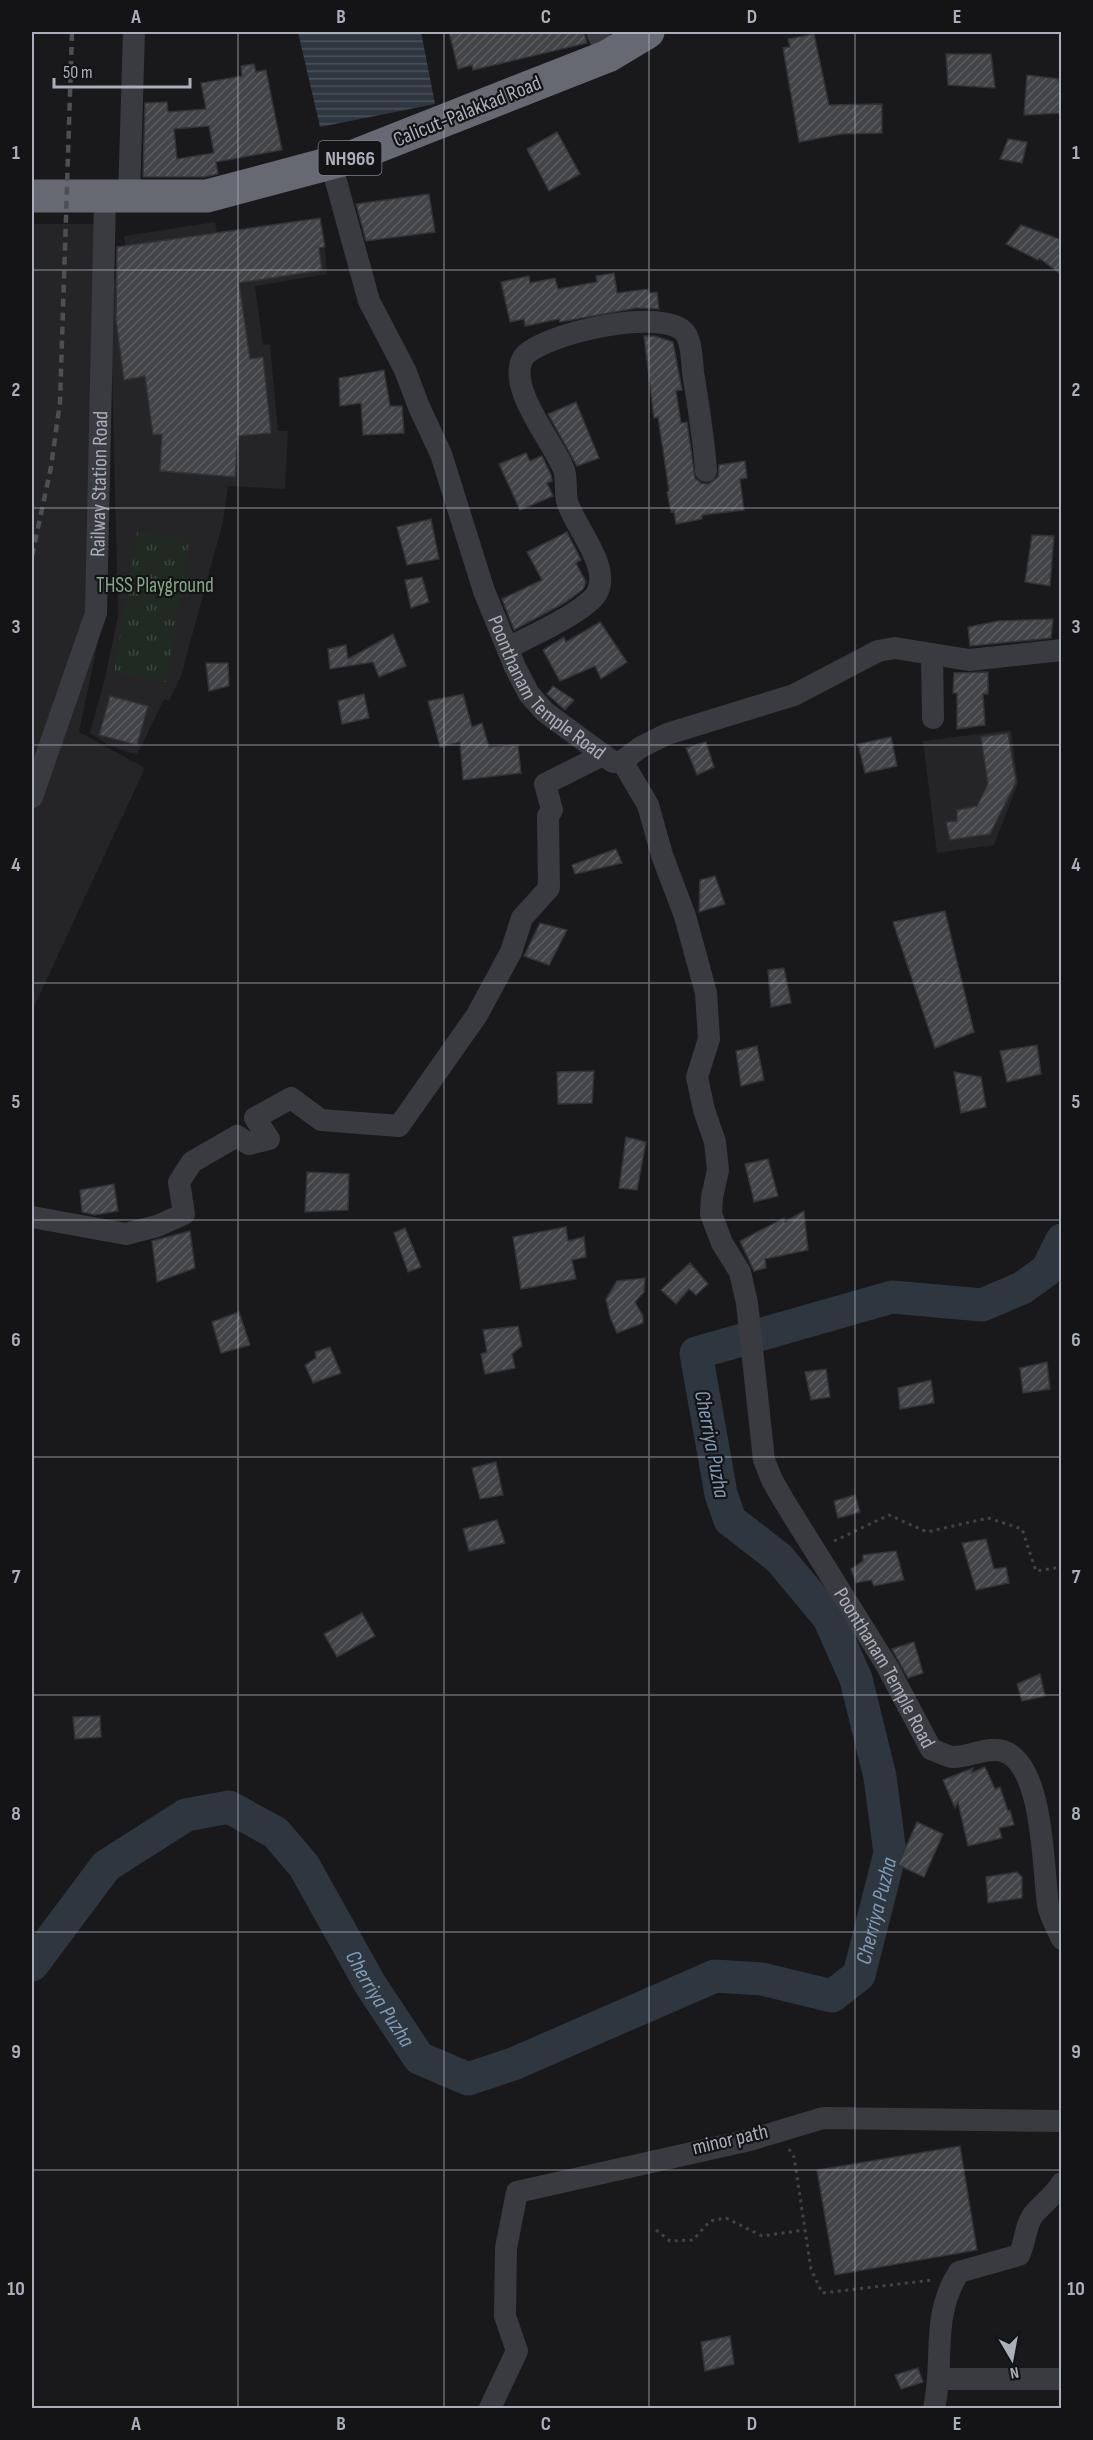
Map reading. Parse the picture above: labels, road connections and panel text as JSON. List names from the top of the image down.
{
  "streets": {
    "highway": ["Calicut-Palakkad Road", "NH966"],
    "street": ["Railway Station Road", "Poonthanam Temple Road"],
    "path": ["minor path"]
  },
  "crossings": [
    ["Calicut-Palakkad Road", "Railway Station Road"],
    ["Calicut-Palakkad Road", "Poonthanam Temple Road"]
  ],
  "water": ["Cherriya Puzha"],
  "parks": ["THSS Playground"],
  "scale_bar": "50 m",
  "north": "bottom",
  "grid": {
    "columns": [
      "A",
      "B",
      "C",
      "D",
      "E"
    ],
    "rows": [
      "1",
      "2",
      "3",
      "4",
      "5",
      "6",
      "7",
      "8",
      "9",
      "10"
    ]
  }
}
